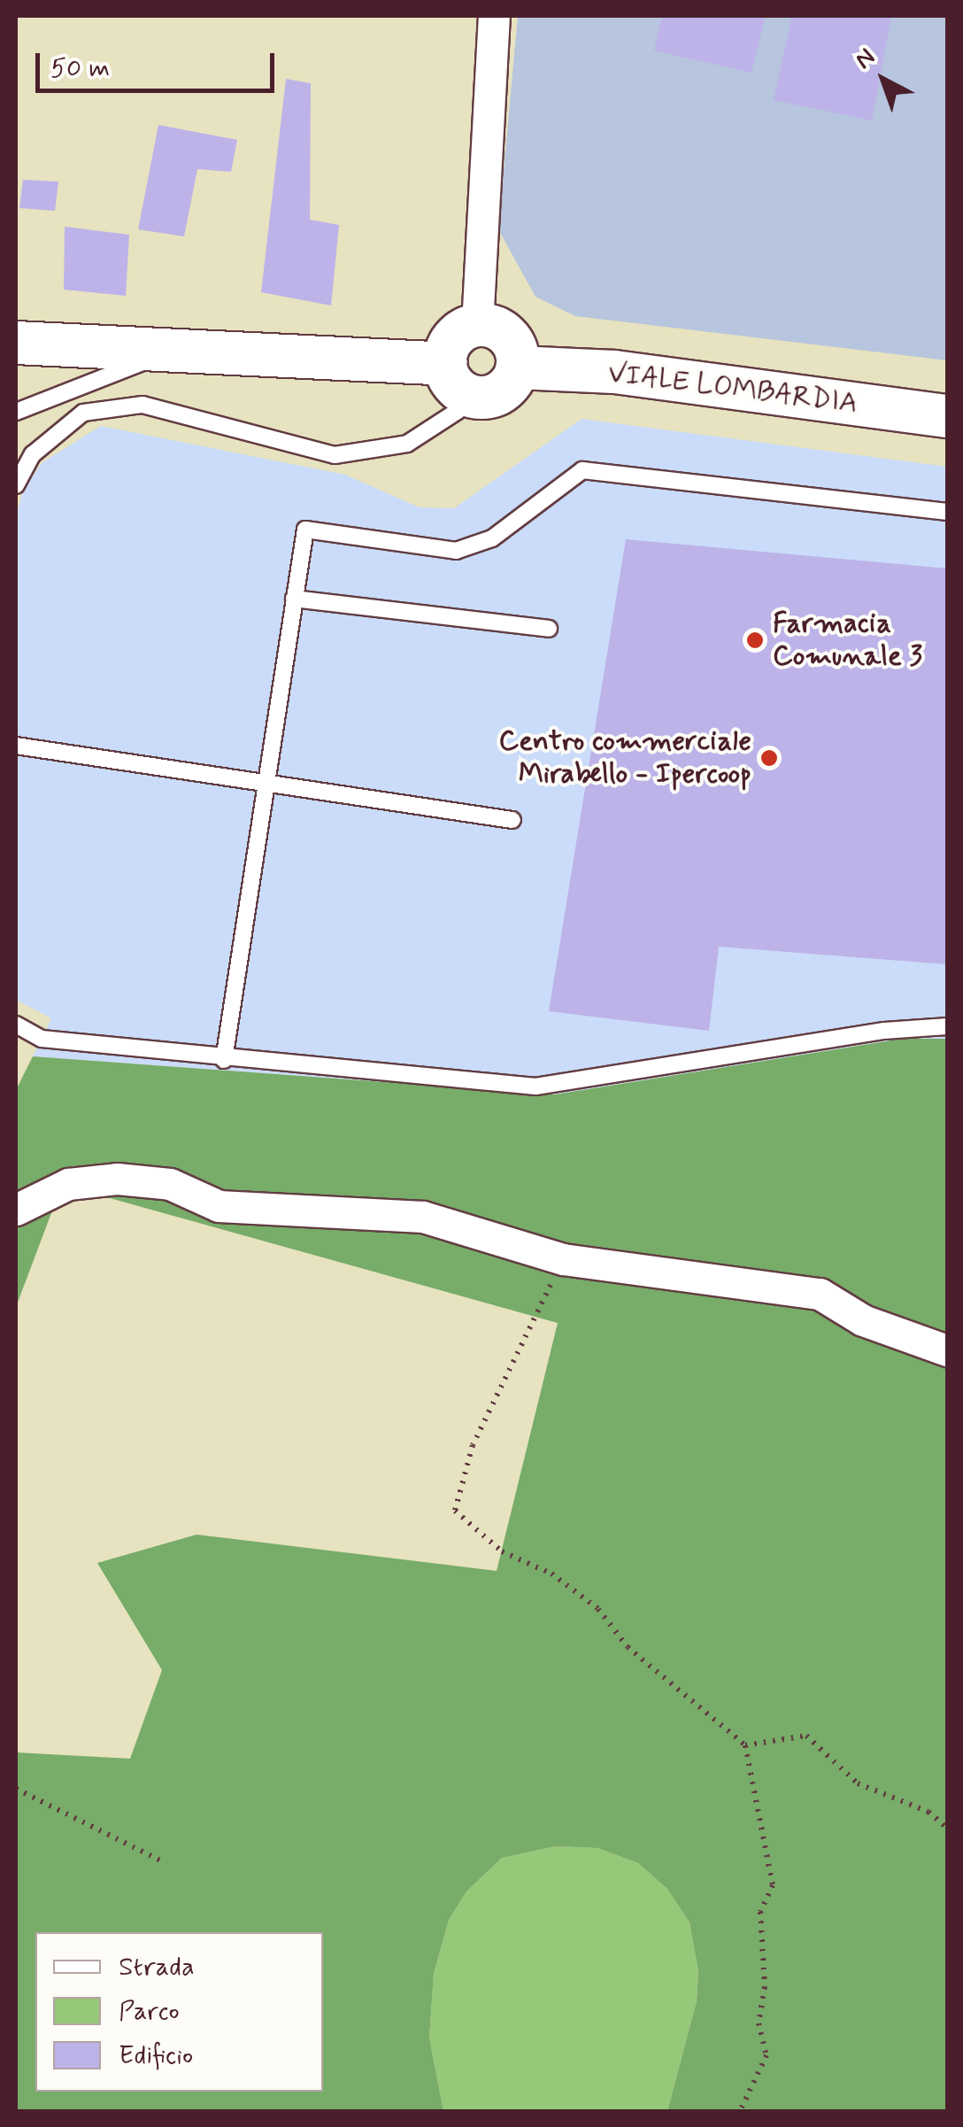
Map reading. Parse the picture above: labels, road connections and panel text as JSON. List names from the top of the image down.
{
  "streets": {
    "main road": ["VIALE LOMBARDIA"]
  },
  "places": ["Farmacia Comunale 3", "Centro commerciale Mirabello - Ipercoop"],
  "legend": ["Strada", "Parco", "Edificio"],
  "scale_bar": "50 m",
  "north": "top left"
}
